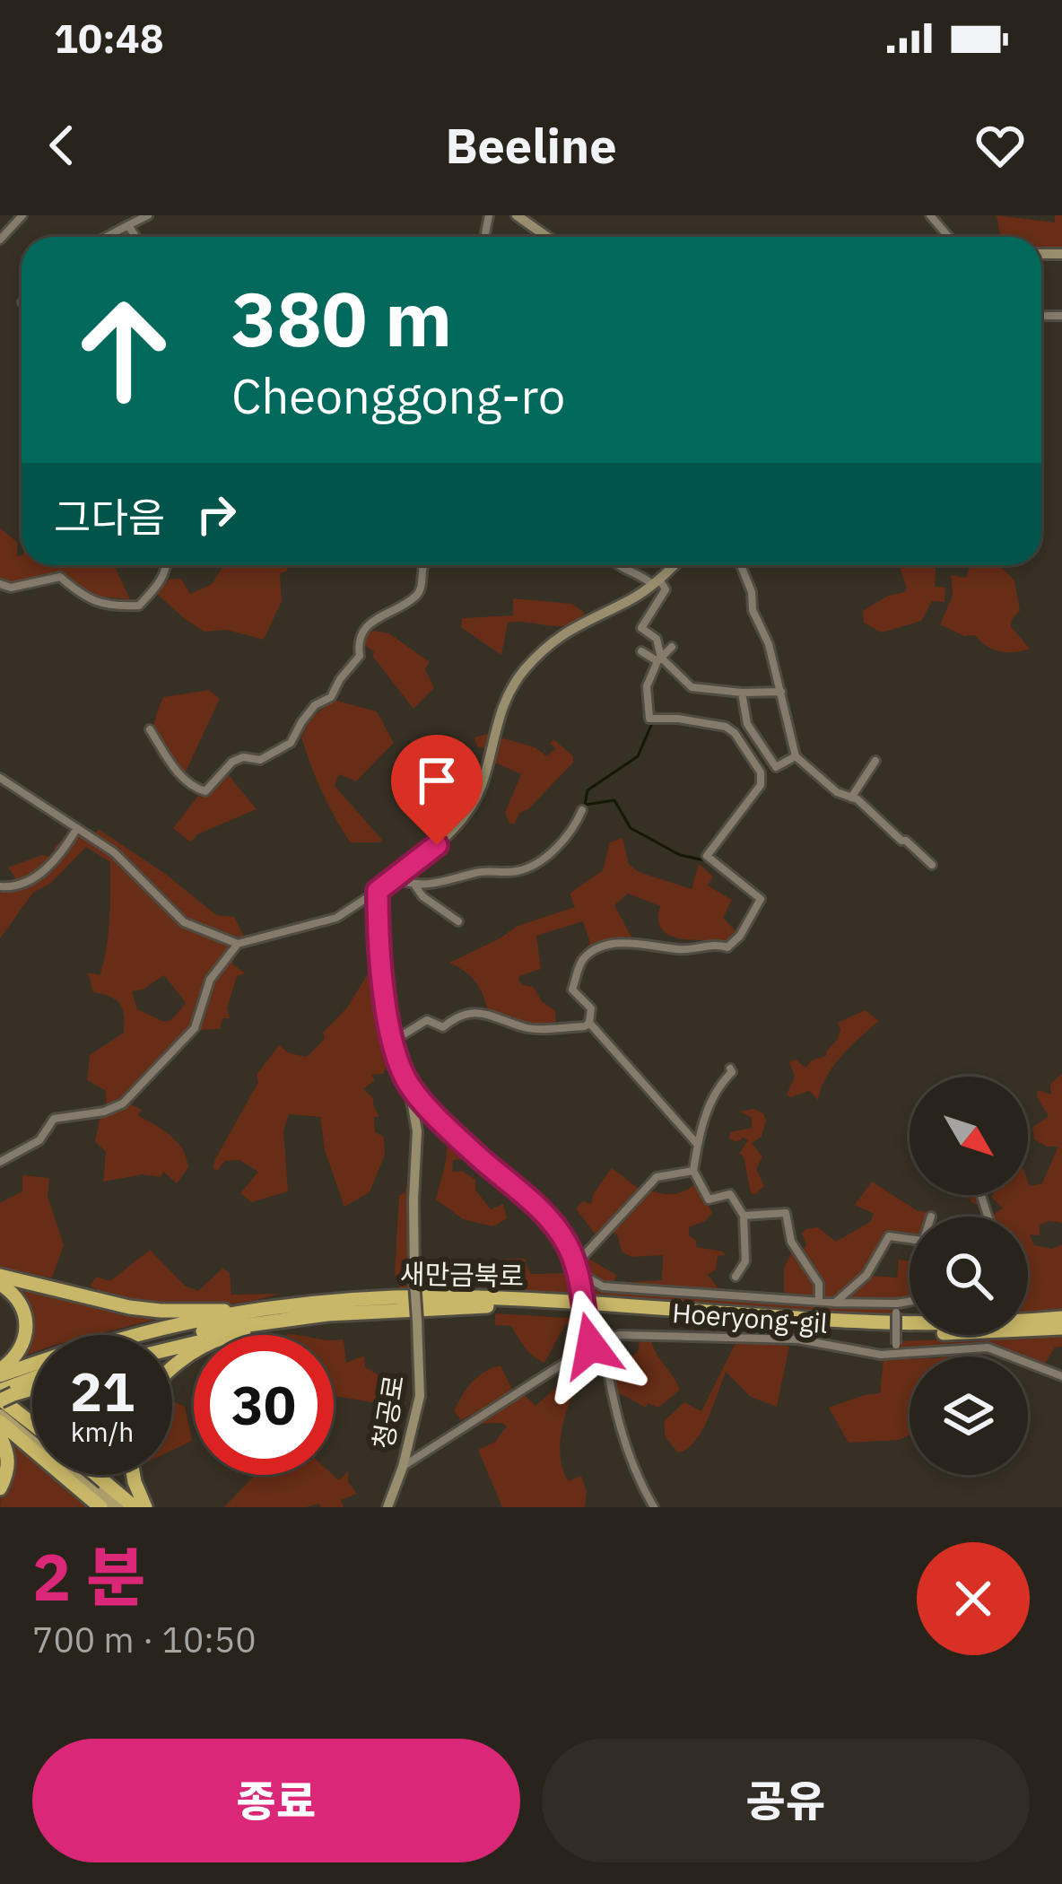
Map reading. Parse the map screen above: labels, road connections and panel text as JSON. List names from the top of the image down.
{
  "streets": {
    "highway": ["새만금북로"],
    "street": ["Hoeryong-gil", "청공로"]
  },
  "crossings": [
    ["Hoeryong-gil", "청공로"]
  ],
  "north": "bottom right",
  "page": {
    "status": "10:48",
    "header": "Beeline",
    "turn": ["380 m", "Cheonggong-ro"],
    "then": "그다음",
    "speed": "21 km/h",
    "limit": "30",
    "heading": ["2 분", "700 m · 10:50"],
    "buttons": ["종료", "공유"]
  }
}
